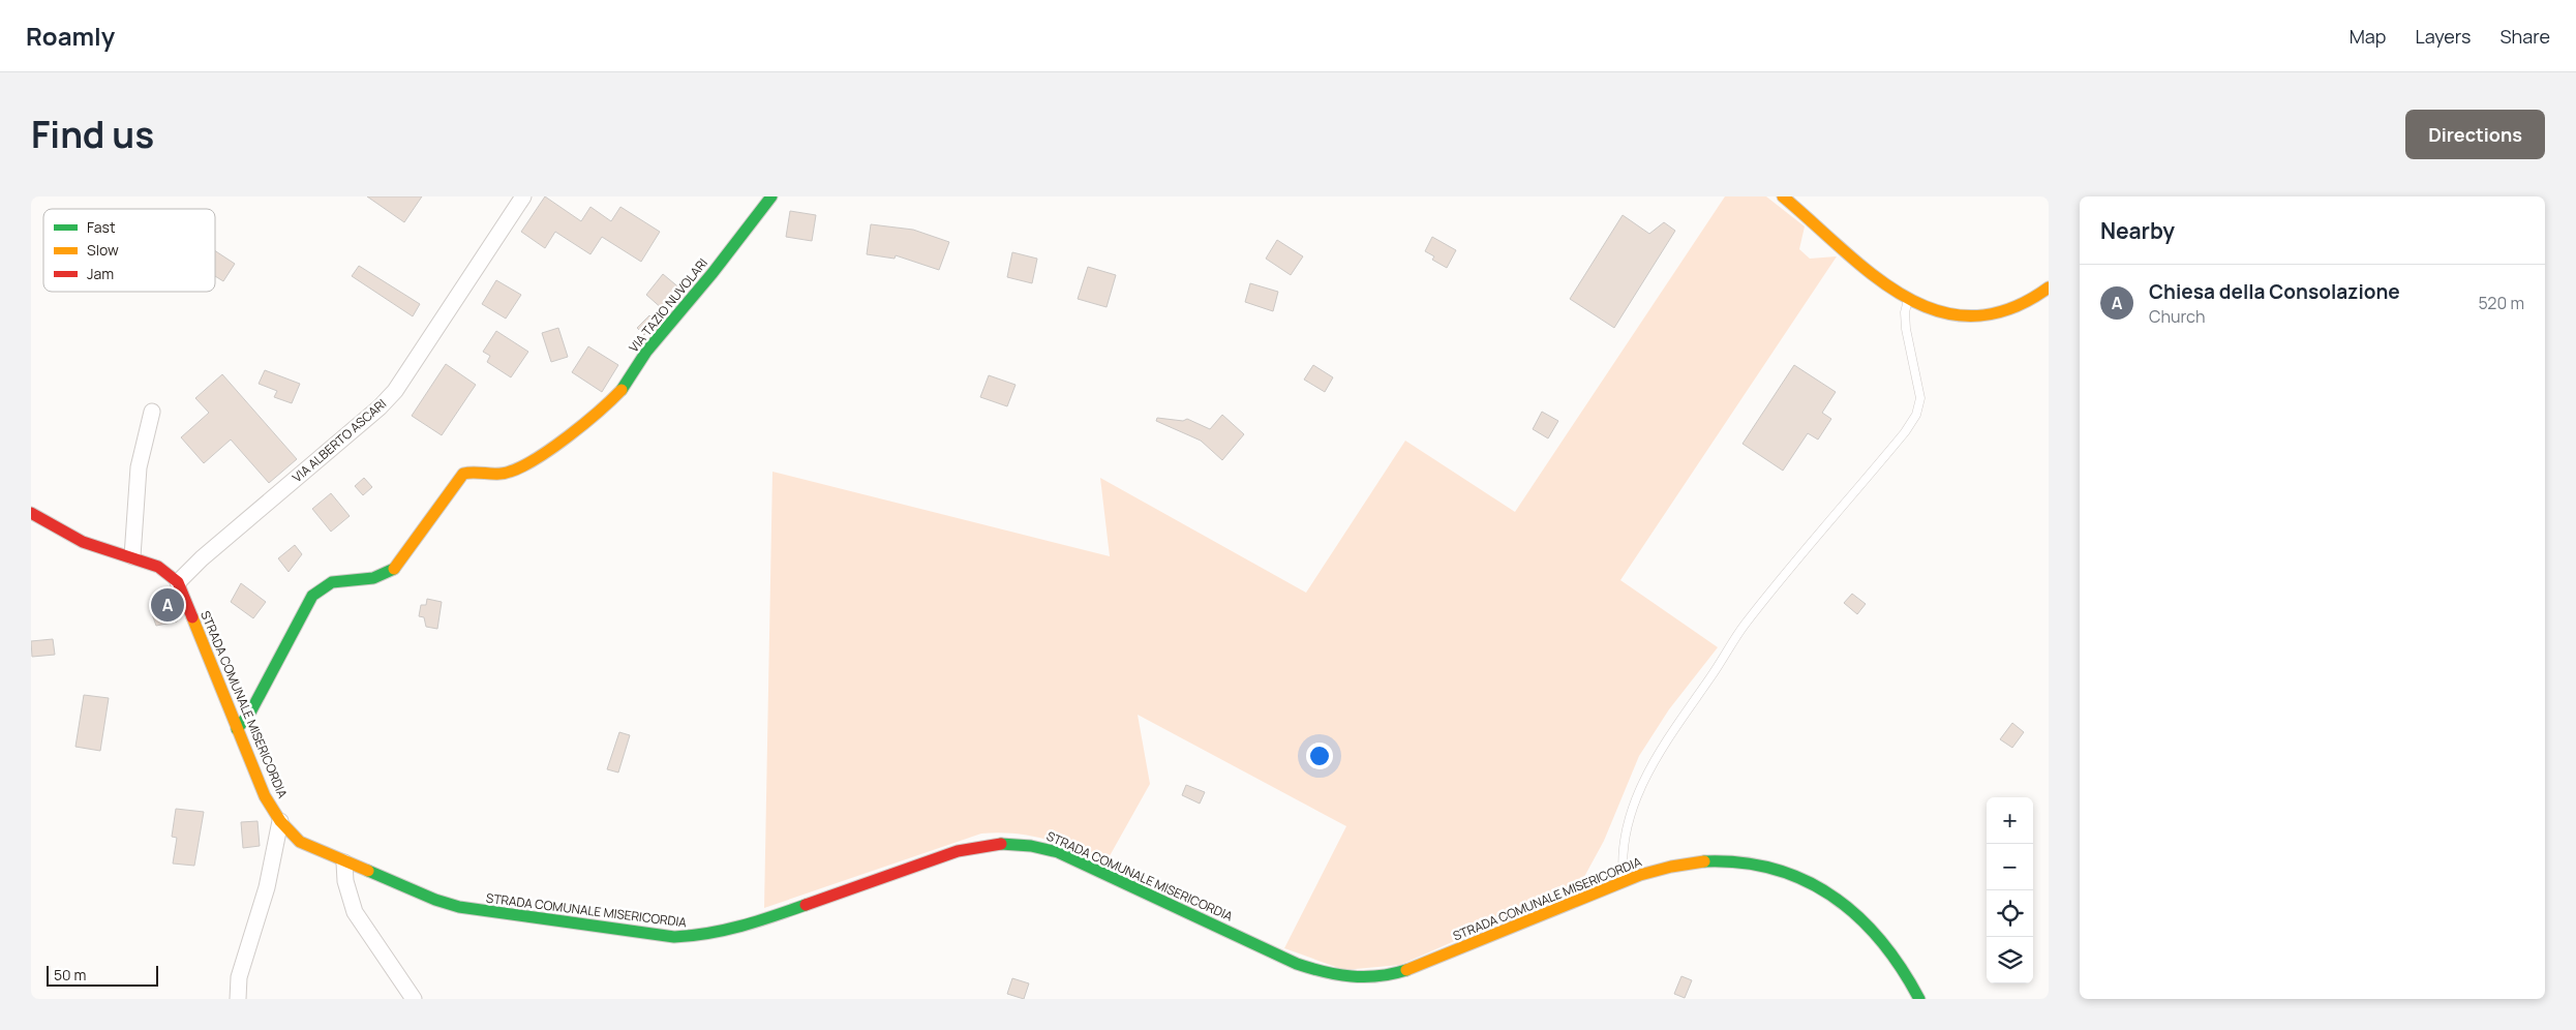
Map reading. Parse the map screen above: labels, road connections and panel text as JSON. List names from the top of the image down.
{
  "streets": {
    "street": ["VIA TAZIO NUVOLARI", "VIA ALBERTO ASCARI", "STRADA COMUNALE MISERICORDIA"]
  },
  "crossings": [
    ["VIA TAZIO NUVOLARI", "STRADA COMUNALE MISERICORDIA"],
    ["VIA ALBERTO ASCARI", "STRADA COMUNALE MISERICORDIA"]
  ],
  "legend": ["Fast", "Slow", "Jam"],
  "scale_bar": "50 m",
  "page": {
    "header": "Roamly",
    "nav": ["Map", "Layers", "Share"],
    "title": "Find us",
    "buttons": "Directions",
    "heading": "Nearby",
    "list": [
      {
        "mark": "A",
        "name": "Chiesa della Consolazione",
        "note": "Church",
        "value": "520 m"
      }
    ],
    "pins": "A",
    "map_buttons": ["+", "−"],
    "scale": "50 m"
  }
}
